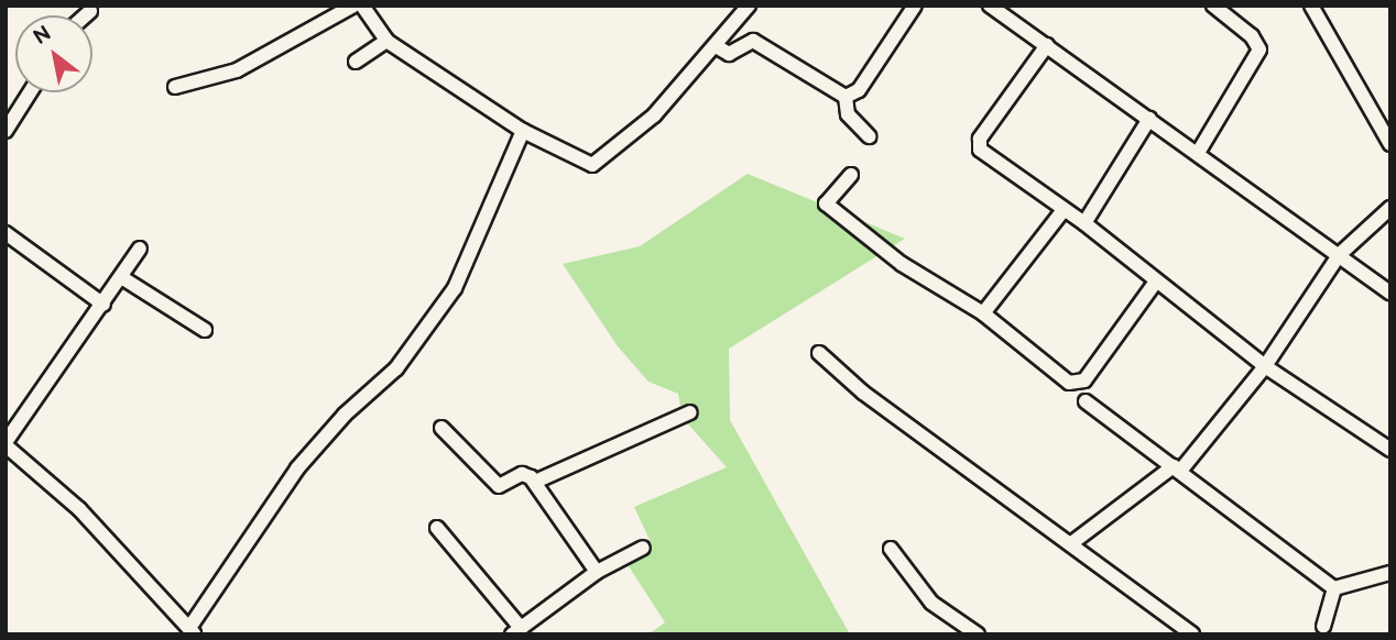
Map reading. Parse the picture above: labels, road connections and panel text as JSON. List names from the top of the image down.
{
  "north": "top left"
}
